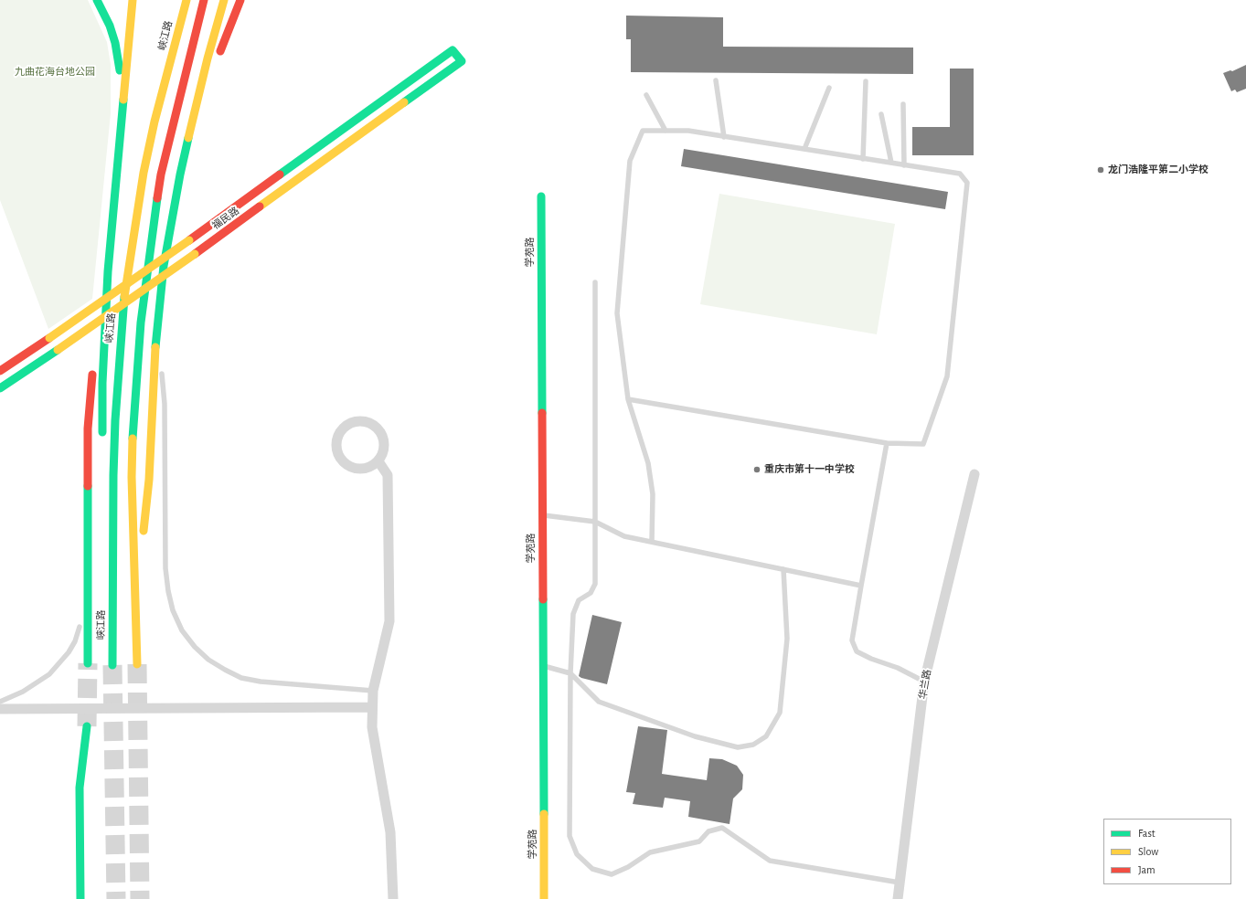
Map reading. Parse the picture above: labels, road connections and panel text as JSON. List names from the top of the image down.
{
  "streets": {
    "main road": ["峡江路", "福民路", "学苑路"],
    "street": ["华兰路"]
  },
  "parks": ["九曲花海台地公园"],
  "places": ["龙门浩隆平第二小学校", "重庆市第十一中学校"],
  "legend": ["Fast", "Slow", "Jam"]
}
